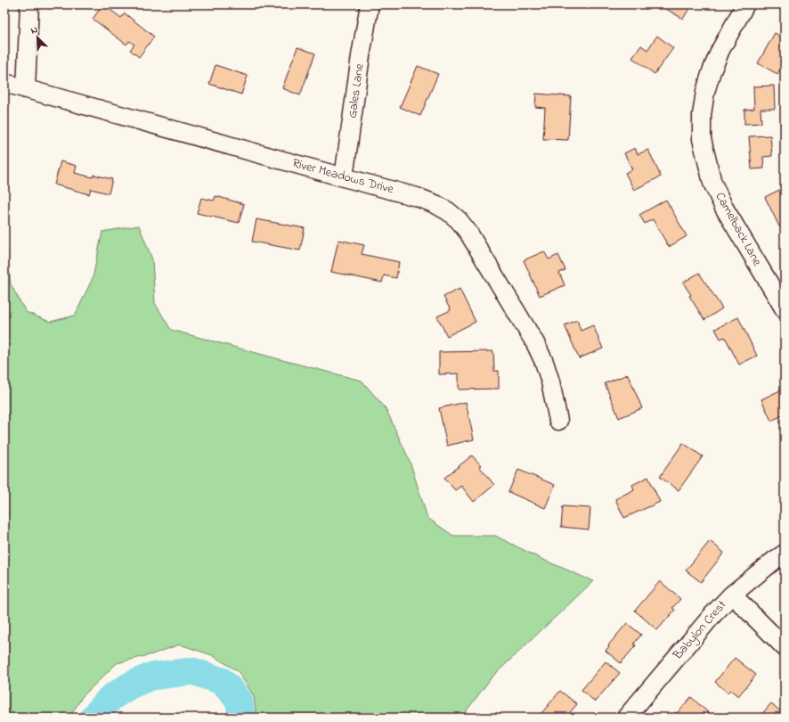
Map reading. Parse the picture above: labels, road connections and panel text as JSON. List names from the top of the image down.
{
  "streets": {
    "street": [
      "Gales Lane",
      "River Meadows Drive",
      "Camelback Lane",
      "Babylon Crest"
    ]
  },
  "crossings": [
    ["Gales Lane", "River Meadows Drive"]
  ],
  "north": "top left"
}
